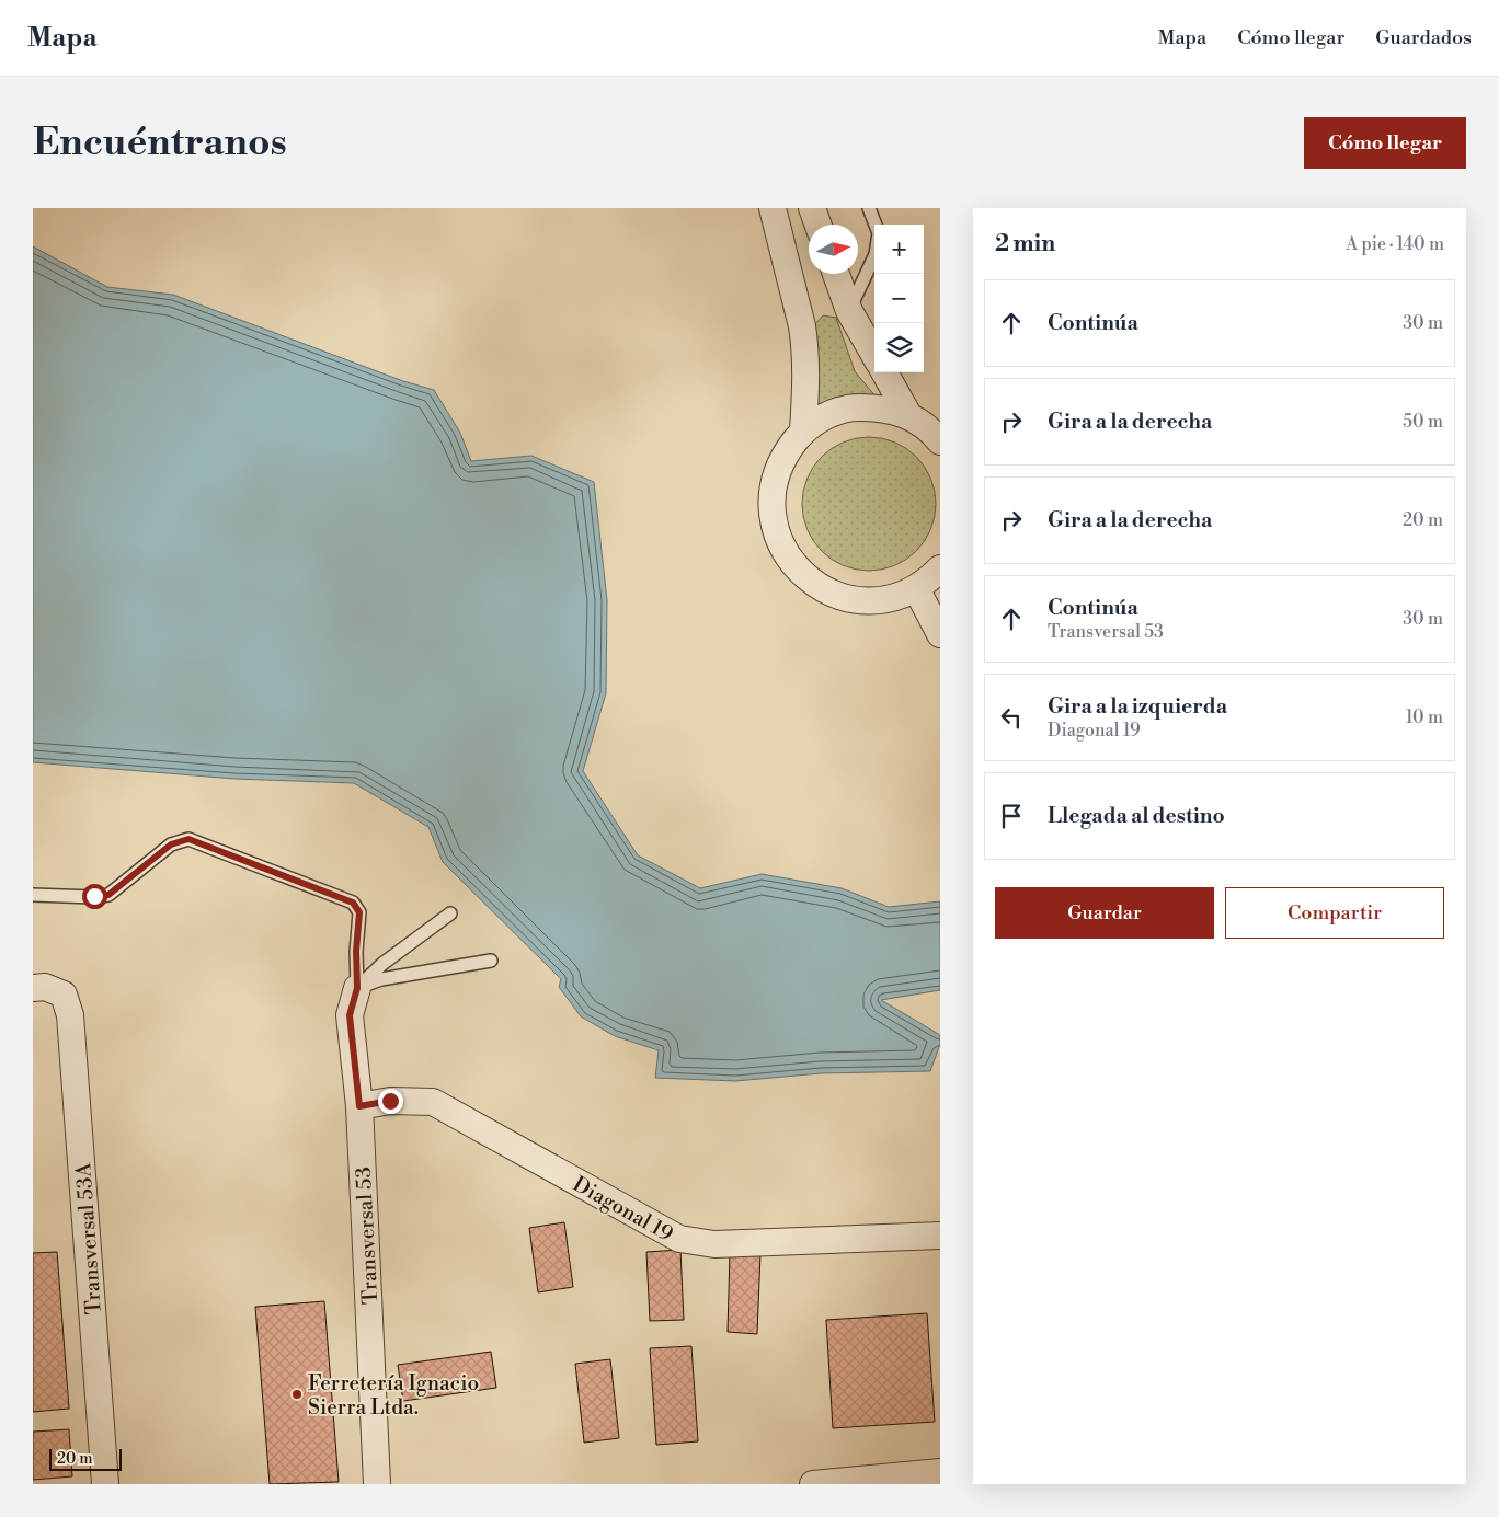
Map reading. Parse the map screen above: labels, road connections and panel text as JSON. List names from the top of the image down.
{
  "streets": {
    "street": ["Diagonal 19", "Transversal 53", "Transversal 53A"]
  },
  "crossings": [
    ["Diagonal 19", "Transversal 53"]
  ],
  "places": ["Ferretería Ignacio Sierra Ltda."],
  "scale_bar": "20 m",
  "north": "right",
  "page": {
    "header": "Mapa",
    "nav": ["Mapa", "Cómo llegar", "Guardados"],
    "buttons": [
      "Cómo llegar",
      ["Guardar", "Compartir"]
    ],
    "title": "Encuéntranos",
    "heading": ["2 min", "A pie · 140 m"],
    "map_buttons": ["+", "−"],
    "list": [
      ["Continúa", "30 m"],
      ["Gira a la derecha", "50 m"],
      ["Gira a la derecha", "20 m"],
      ["Continúa", "Transversal 53", "30 m"],
      ["Gira a la izquierda", "Diagonal 19", "10 m"],
      "Llegada al destino"
    ],
    "scale": "20 m"
  }
}
